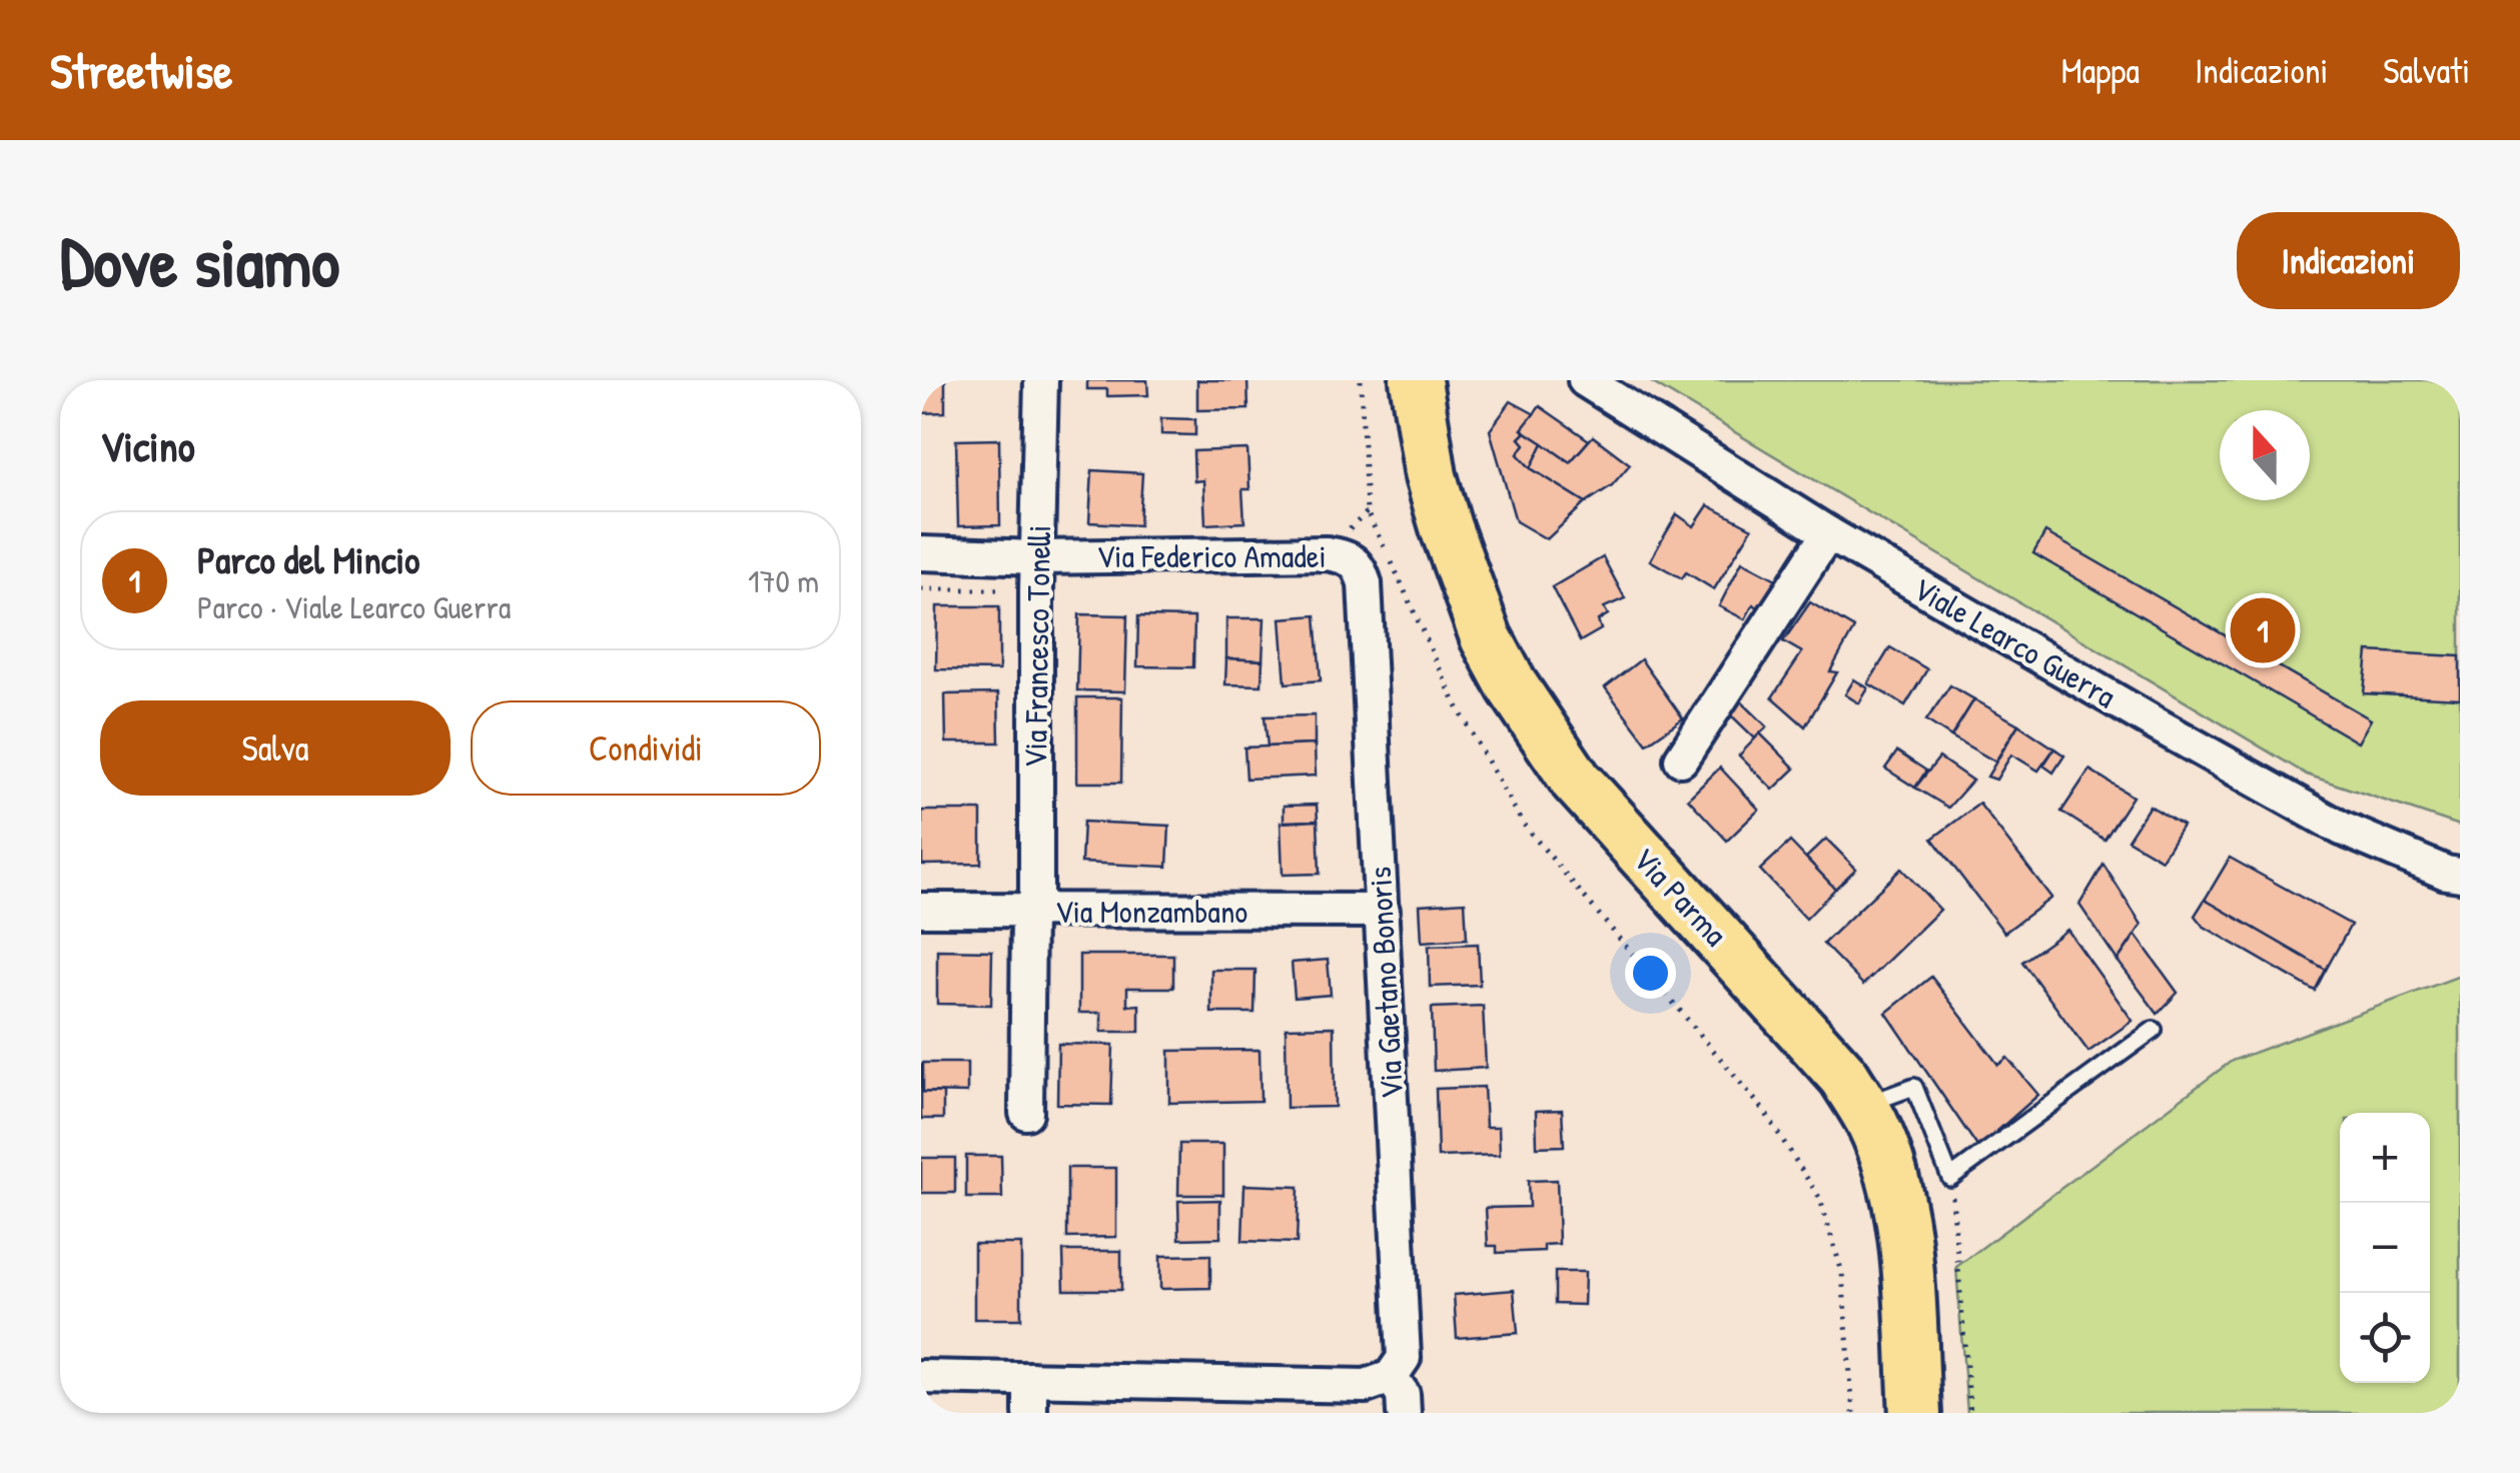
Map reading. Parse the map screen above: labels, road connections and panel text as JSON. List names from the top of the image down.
{
  "streets": {
    "main road": ["Via Parma"],
    "street": [
      "Via Federico Amadei",
      "Viale Learco Guerra",
      "Via Francesco Tonelli",
      "Via Monzambano",
      "Via Gaetano Bonoris"
    ]
  },
  "crossings": [
    ["Via Federico Amadei", "Via Francesco Tonelli"],
    ["Via Federico Amadei", "Via Gaetano Bonoris"],
    ["Via Francesco Tonelli", "Via Monzambano"],
    ["Via Monzambano", "Via Gaetano Bonoris"]
  ],
  "north": "top",
  "page": {
    "header": "Streetwise",
    "nav": ["Mappa", "Indicazioni", "Salvati"],
    "buttons": [
      "Indicazioni",
      ["Salva", "Condividi"]
    ],
    "title": "Dove siamo",
    "heading": "Vicino",
    "list": [
      {
        "mark": "1",
        "name": "Parco del Mincio",
        "note": "Parco · Viale Learco Guerra",
        "value": "170 m"
      }
    ],
    "pins": "1",
    "map_buttons": ["+", "−"]
  }
}
